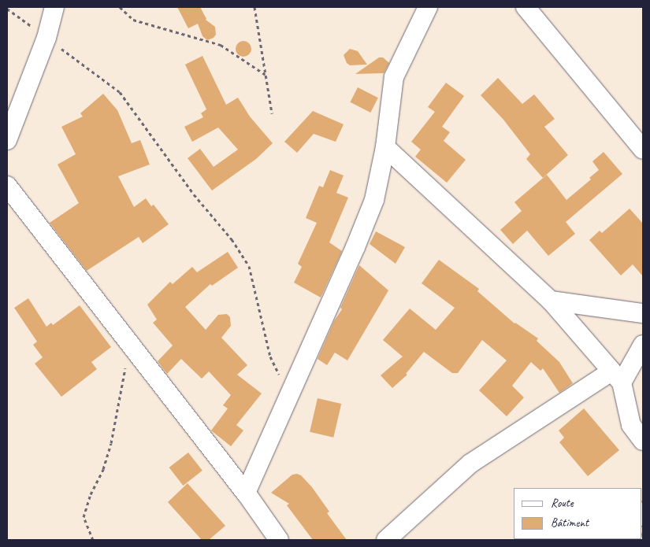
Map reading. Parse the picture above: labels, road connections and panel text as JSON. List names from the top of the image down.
{
  "legend": ["Route", "Bâtiment"]
}
